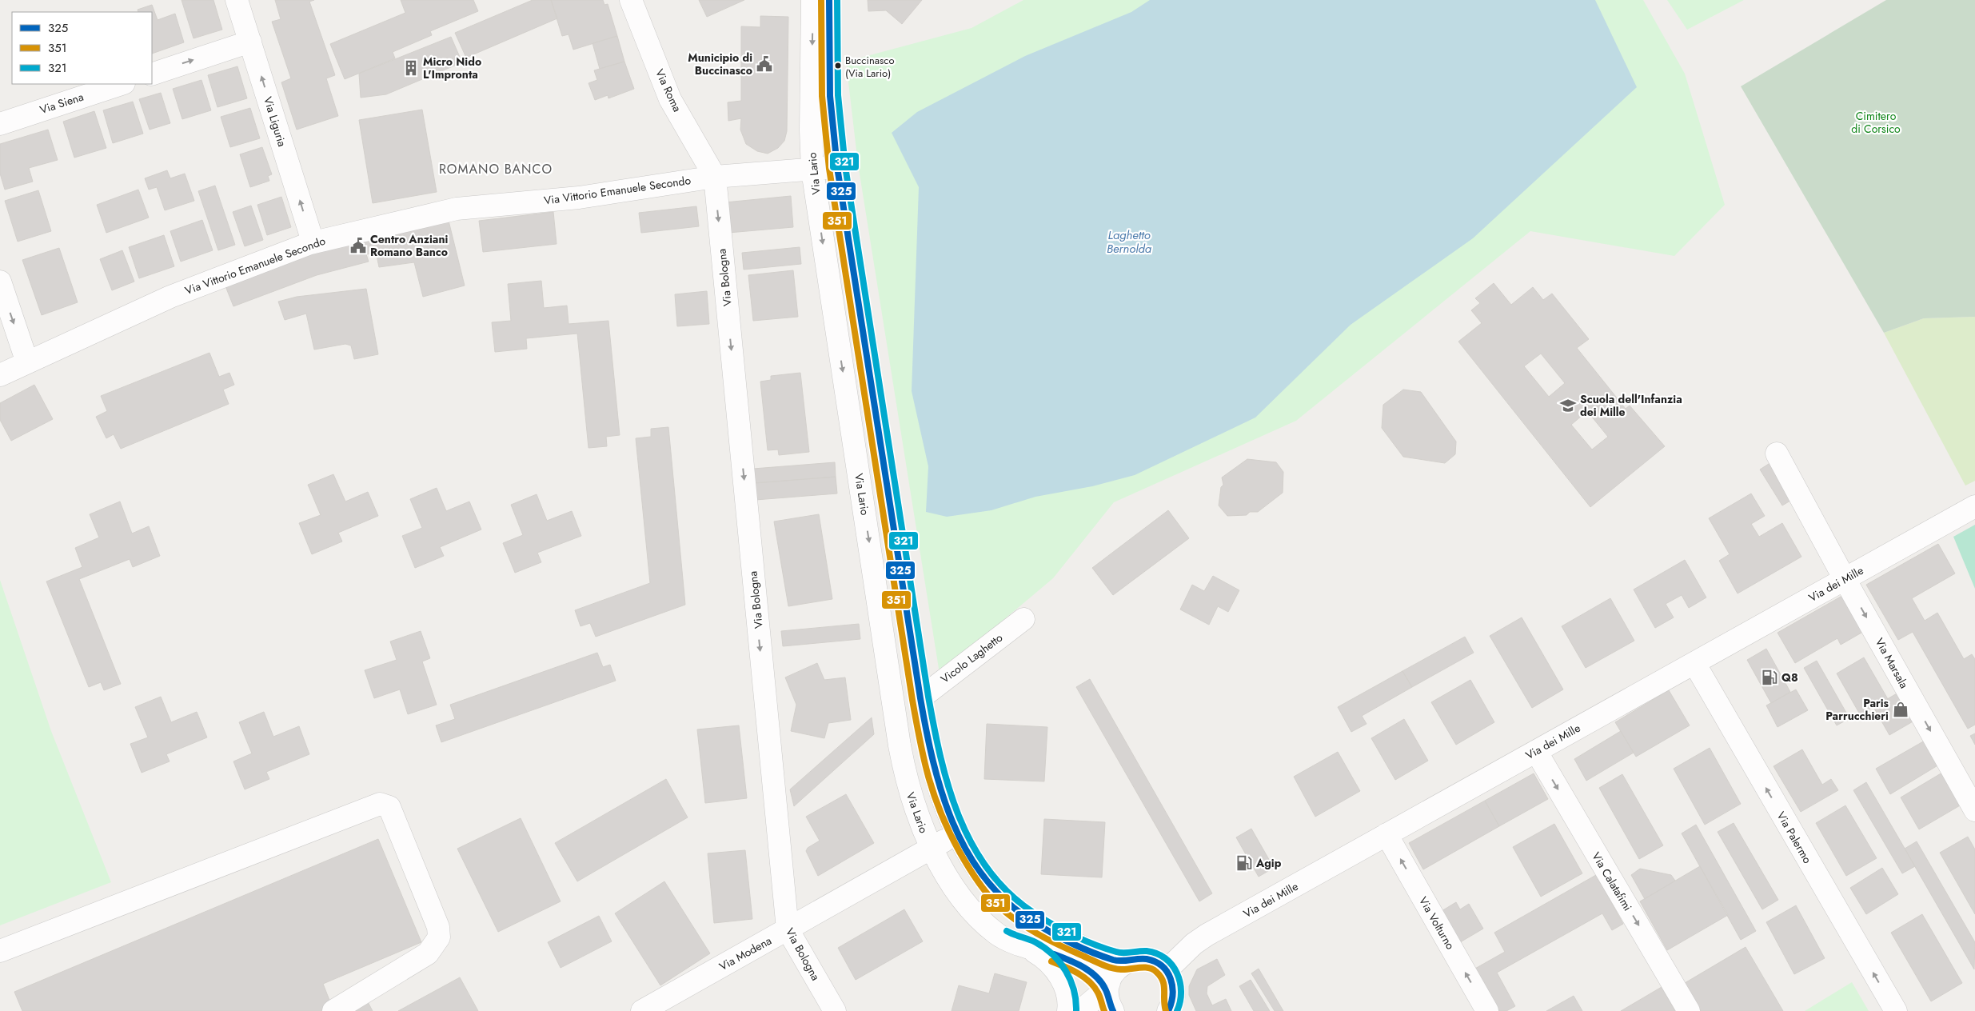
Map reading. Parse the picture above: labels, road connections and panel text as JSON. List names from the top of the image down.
{
  "streets": {
    "street": [
      "Via Roma",
      "Via Siena",
      "Via Liguria",
      "Via Lario",
      "Via Vittorio Emanuele Secondo",
      "Via Bologna",
      "Via dei Mille",
      "Vicolo Laghetto",
      "Via Marsala",
      "Via Palermo",
      "Via Calatafimi",
      "Via Volturno",
      "Via Modena"
    ]
  },
  "crossings": [
    ["Via Roma", "Via Vittorio Emanuele Secondo"],
    ["Via Roma", "Via Bologna"],
    ["Via Liguria", "Via Vittorio Emanuele Secondo"],
    ["Via Lario", "Via Vittorio Emanuele Secondo"],
    ["Via Lario", "Via Modena"],
    ["Via Vittorio Emanuele Secondo", "Via Bologna"],
    ["Via Bologna", "Via Modena"],
    ["Via dei Mille", "Via Marsala"],
    ["Via dei Mille", "Via Palermo"],
    ["Via dei Mille", "Via Calatafimi"],
    ["Via dei Mille", "Via Volturno"]
  ],
  "one_way": [
    "Via Liguria",
    "Via Marsala",
    "Via Palermo",
    "Via Calatafimi",
    "Via Volturno"
  ],
  "districts": ["ROMANO BANCO"],
  "water": ["Laghetto Bernolda"],
  "parks": ["Cimitero di Corsico"],
  "places": {
    "public building": ["Municipio di Buccinasco", "Centro Anziani Romano Banco"],
    "other": ["Buccinasco (Via Lario)"],
    "building": ["Micro Nido L'Impronta"],
    "school or university": ["Scuola dell'Infanzia dei Mille"],
    "fuel station": ["Q8", "Agip"],
    "shop": ["Paris Parrucchieri"]
  },
  "lines": ["transit line 325", "transit line 351", "transit line 321"],
  "legend": ["325", "351", "321"]
}
